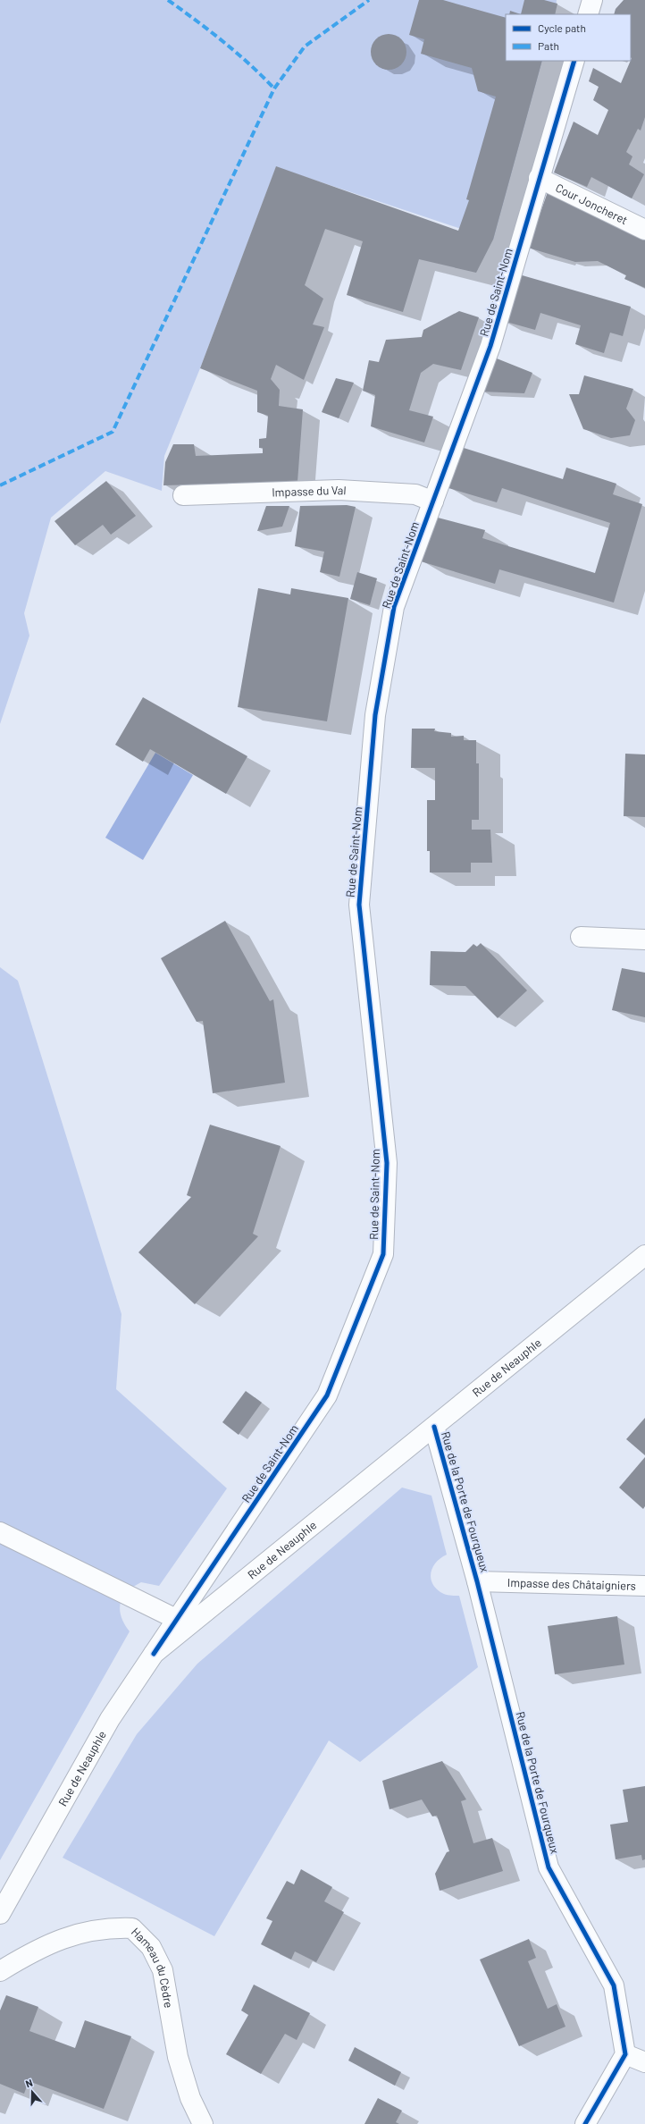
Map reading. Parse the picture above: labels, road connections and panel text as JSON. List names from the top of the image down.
{
  "streets": {
    "street": [
      "Cour Joncheret",
      "Rue de Saint-Nom",
      "Impasse du Val",
      "Rue de Neauphle",
      "Rue de la Porte de Fourqueux",
      "Impasse des Châtaigniers",
      "Hameau du Cèdre"
    ]
  },
  "crossings": [
    ["Cour Joncheret", "Rue de Saint-Nom"],
    ["Rue de Saint-Nom", "Impasse du Val"],
    ["Rue de Saint-Nom", "Rue de Neauphle"],
    ["Rue de Neauphle", "Rue de la Porte de Fourqueux"],
    ["Rue de la Porte de Fourqueux", "Impasse des Châtaigniers"]
  ],
  "legend": ["Cycle path", "Path"],
  "north": "top"
}
